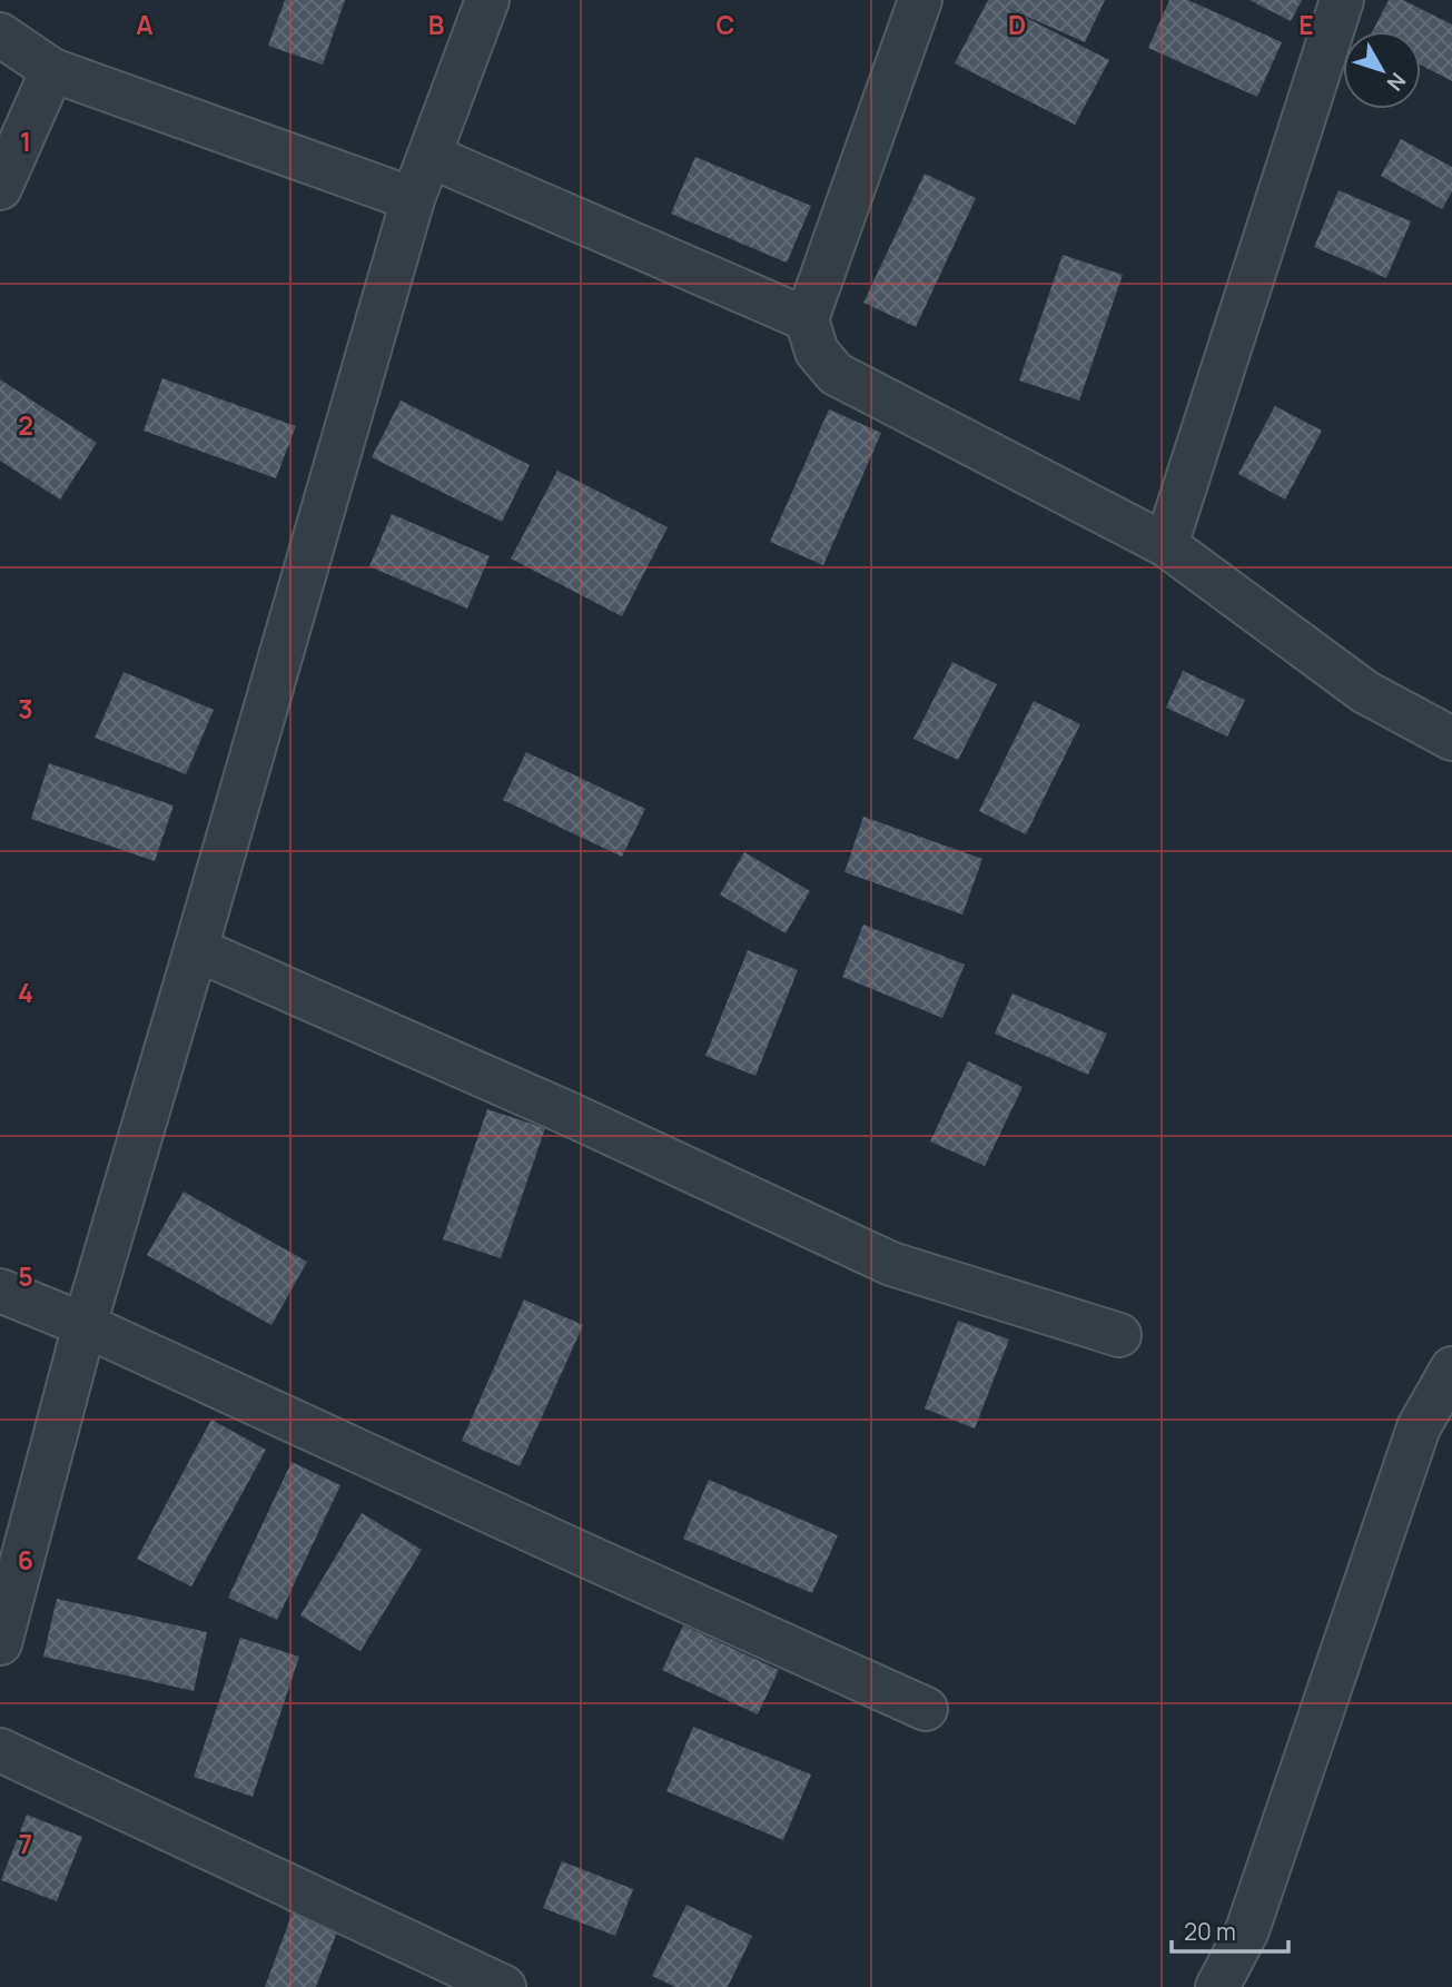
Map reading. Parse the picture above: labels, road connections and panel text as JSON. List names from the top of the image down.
{
  "scale_bar": "20 m",
  "north": "bottom right",
  "grid": {
    "columns": [
      "A",
      "B",
      "C",
      "D",
      "E"
    ],
    "rows": [
      "1",
      "2",
      "3",
      "4",
      "5",
      "6",
      "7"
    ]
  }
}
